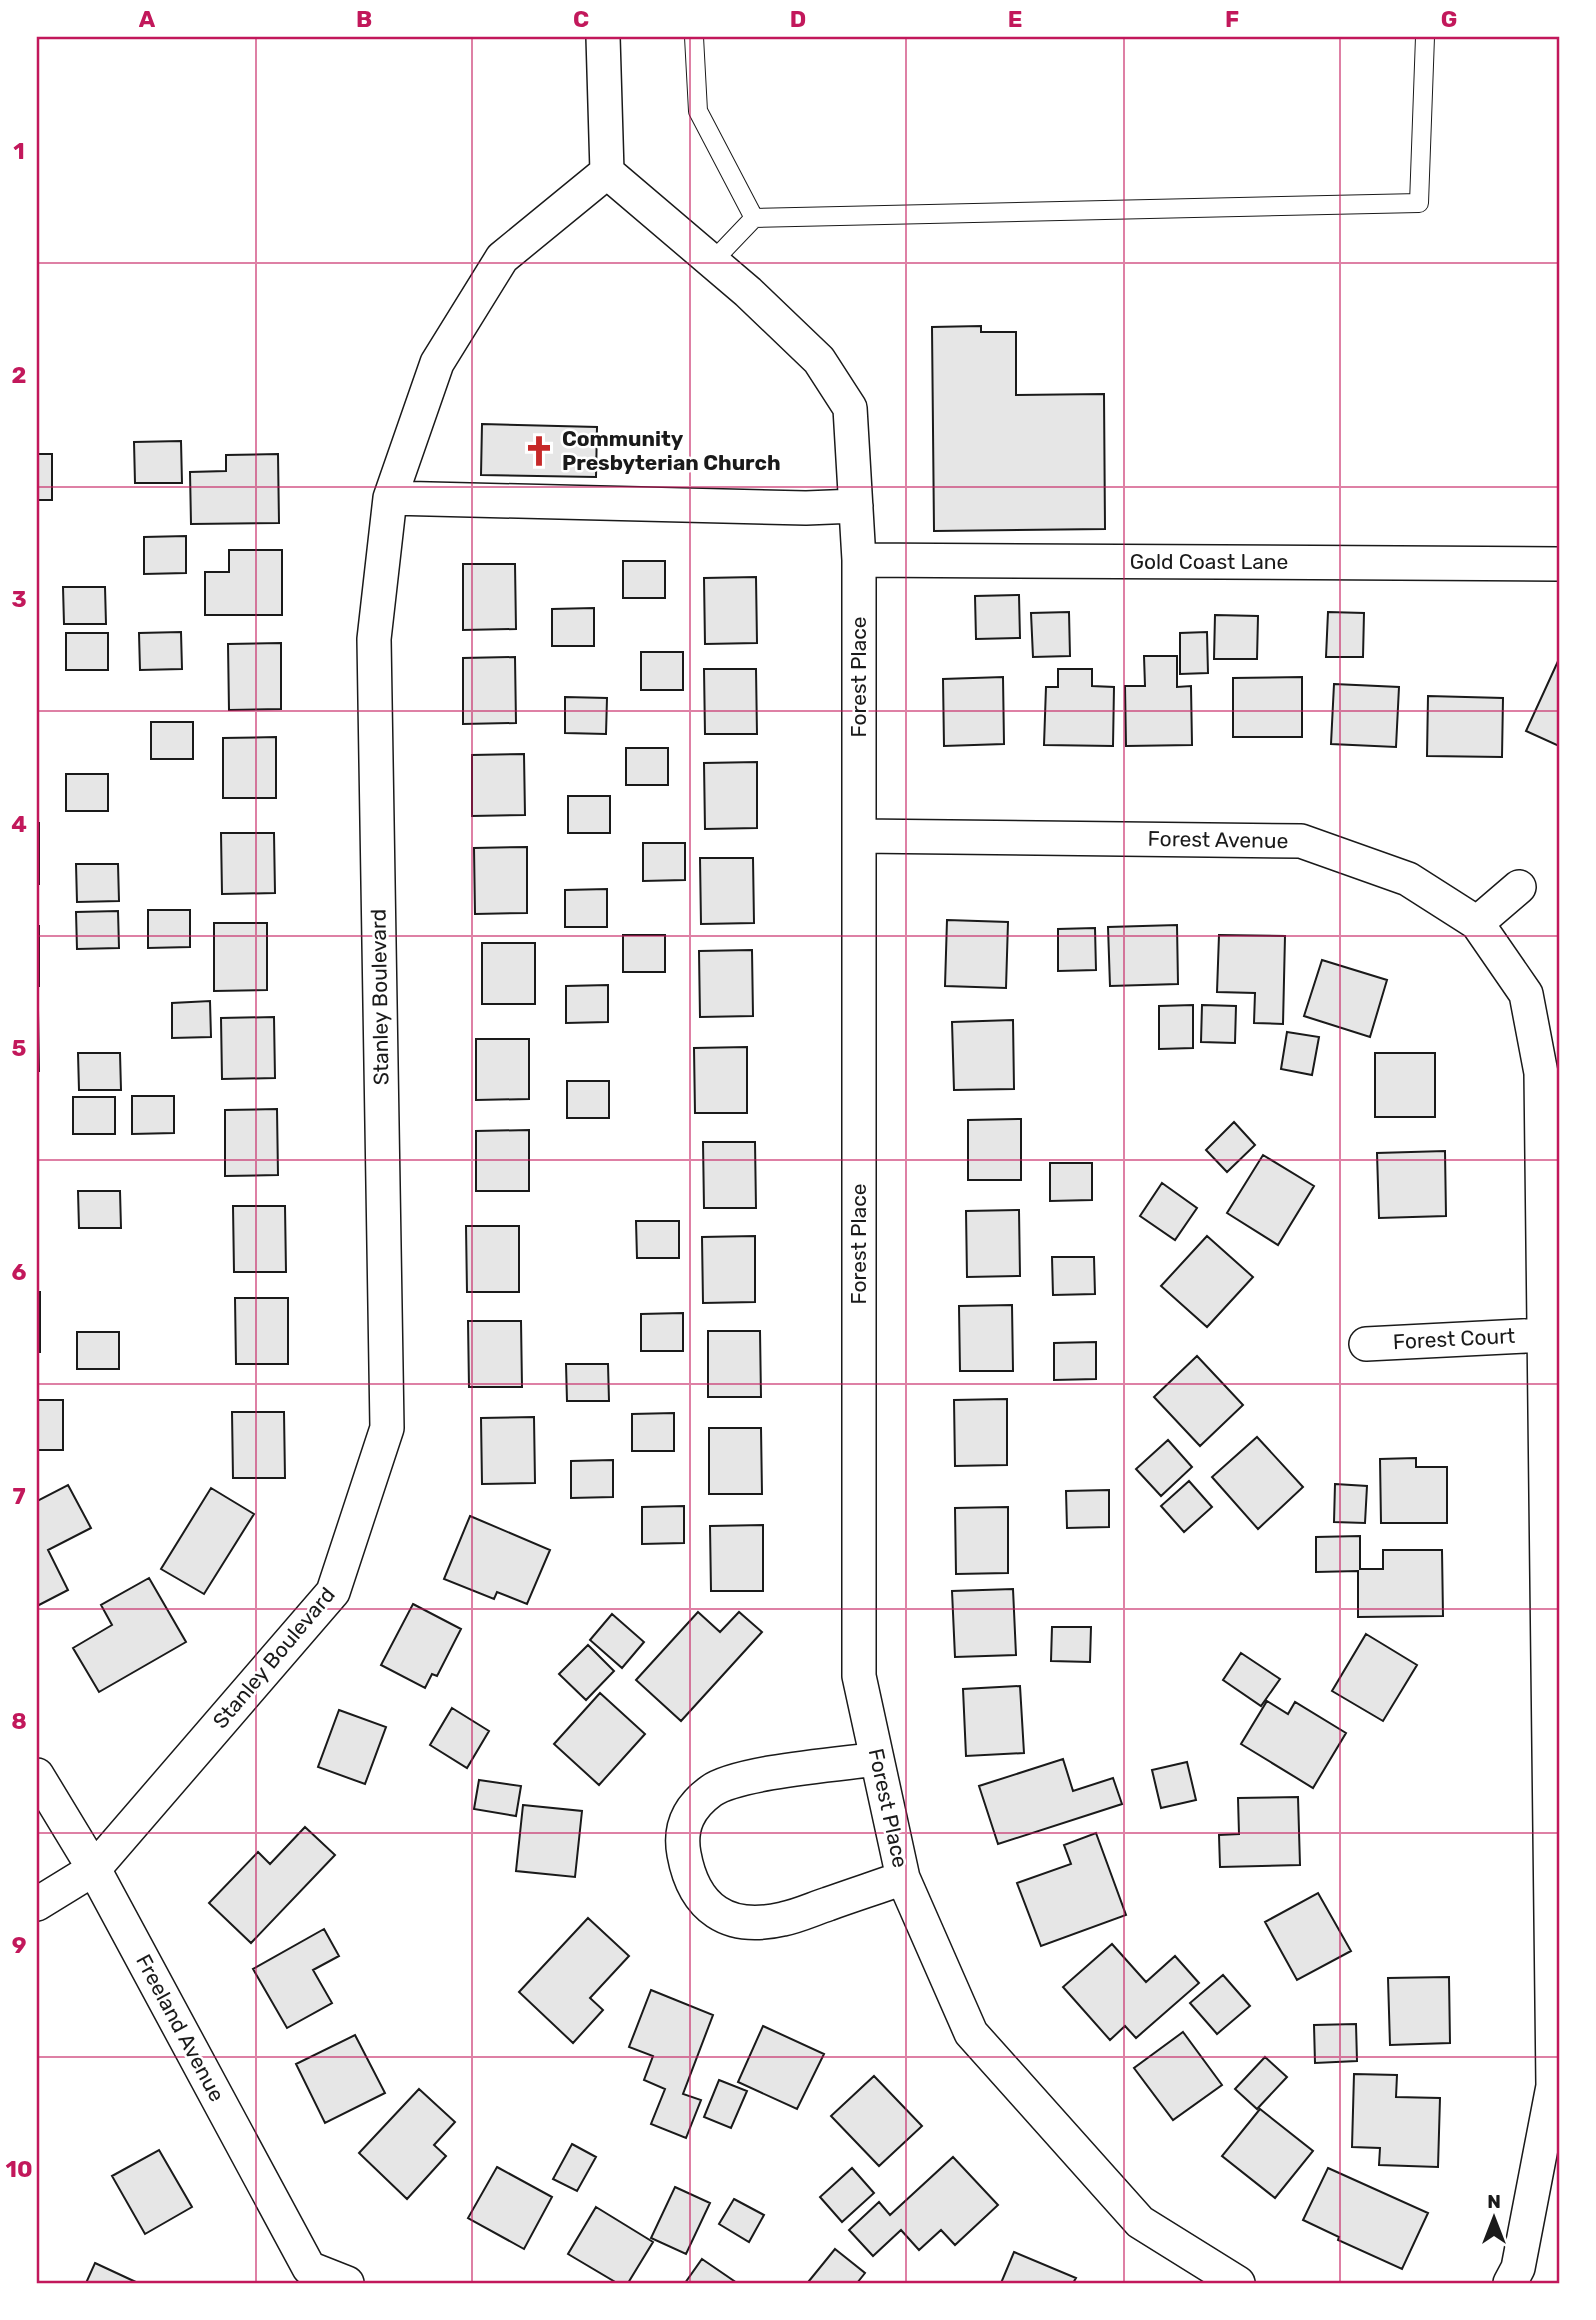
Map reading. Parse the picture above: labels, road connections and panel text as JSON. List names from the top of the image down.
{
  "streets": {
    "street": [
      "Gold Coast Lane",
      "Forest Place",
      "Forest Avenue",
      "Stanley Boulevard",
      "Forest Court",
      "Freeland Avenue"
    ]
  },
  "crossings": [
    ["Gold Coast Lane", "Forest Place"],
    ["Forest Place", "Forest Avenue"],
    ["Forest Place", "Stanley Boulevard"],
    ["Forest Avenue", "Forest Court"],
    ["Stanley Boulevard", "Freeland Avenue"]
  ],
  "places": {
    "church": ["Community Presbyterian Church"]
  },
  "north": "top",
  "grid": {
    "columns": [
      "A",
      "B",
      "C",
      "D",
      "E",
      "F",
      "G"
    ],
    "rows": [
      "1",
      "2",
      "3",
      "4",
      "5",
      "6",
      "7",
      "8",
      "9",
      "10"
    ]
  }
}
